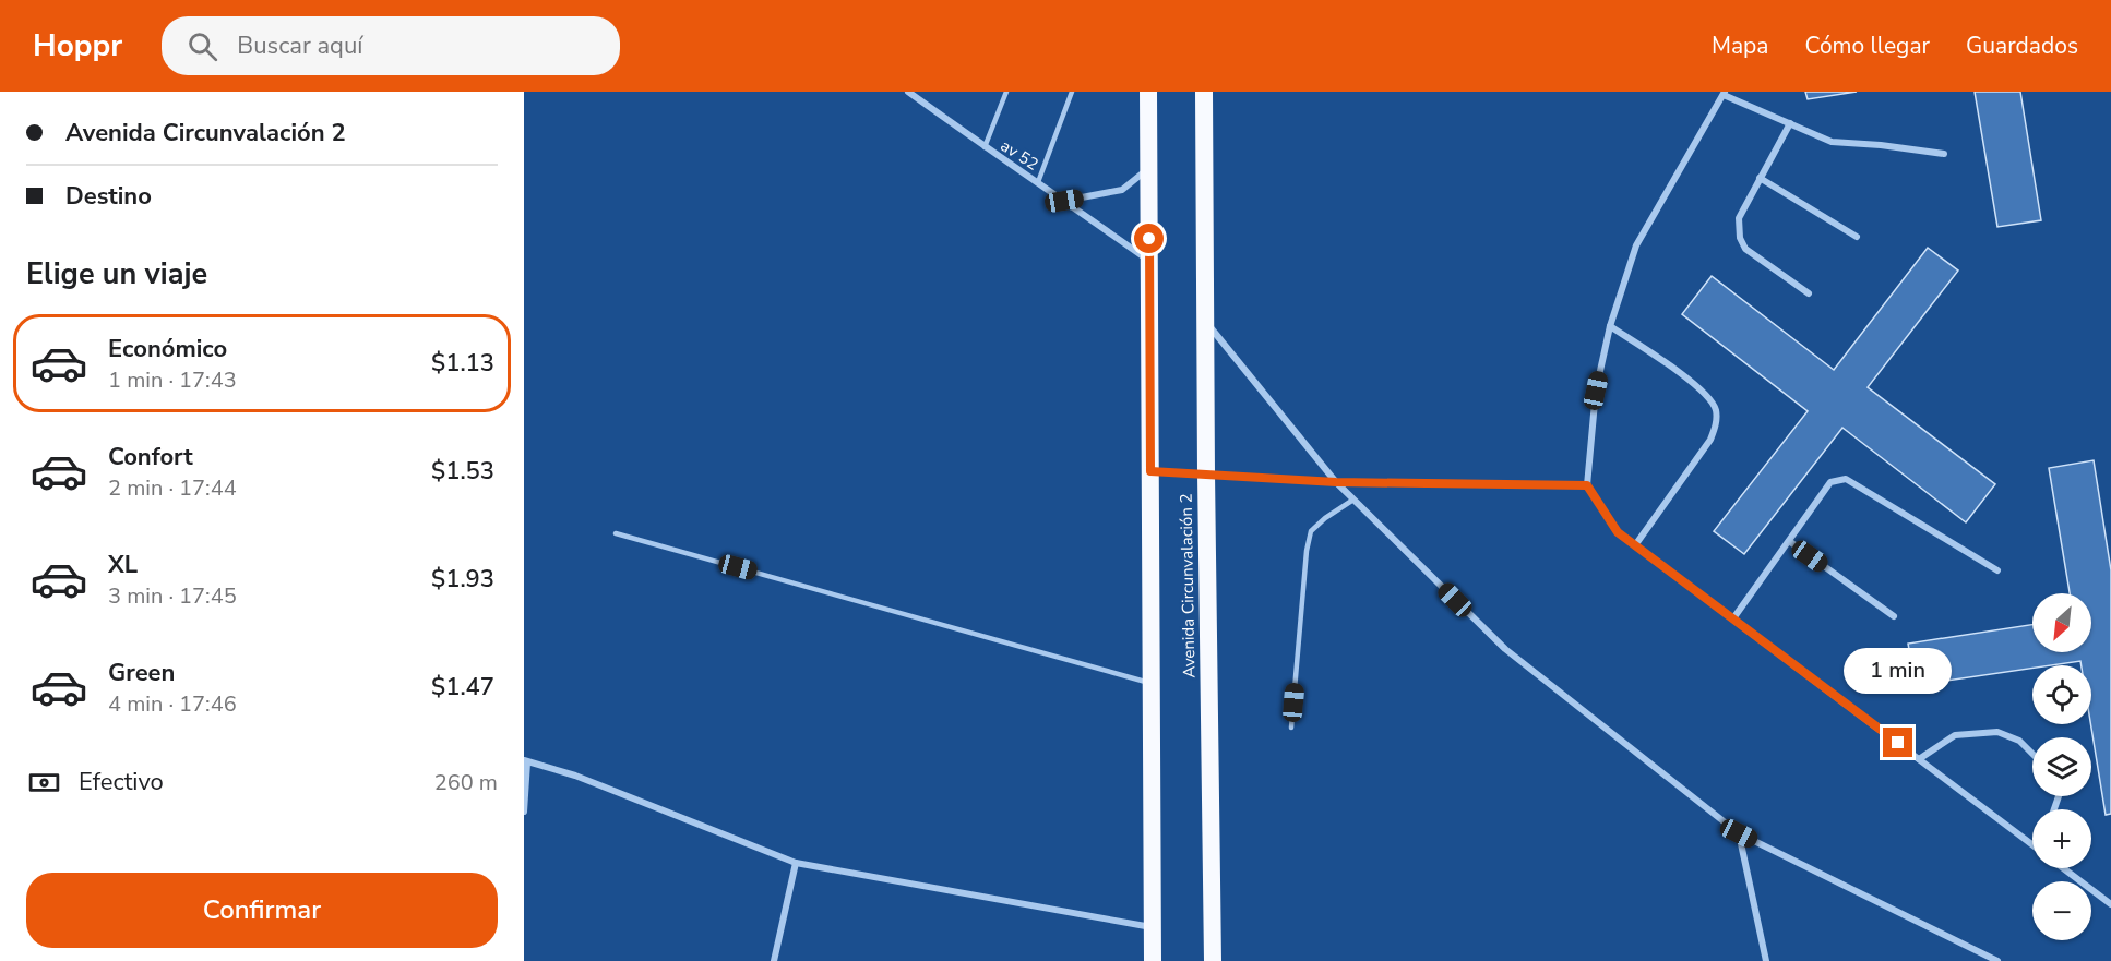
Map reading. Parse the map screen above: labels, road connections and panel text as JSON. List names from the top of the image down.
{
  "streets": {
    "highway": ["Avenida Circunvalación 2"],
    "street": ["av 52"]
  },
  "north": "bottom left",
  "page": {
    "header": "Hoppr",
    "search": "Buscar aquí",
    "nav": ["Mapa", "Cómo llegar", "Guardados"],
    "banner": ["Avenida Circunvalación 2", "Destino"],
    "heading": "Elige un viaje",
    "list": [
      {
        "name": "Económico",
        "note": "1 min · 17:43",
        "value": "$1.13"
      },
      {
        "name": "Confort",
        "note": "2 min · 17:44",
        "value": "$1.53"
      },
      {
        "name": "XL",
        "note": "3 min · 17:45",
        "value": "$1.93"
      },
      {
        "name": "Green",
        "note": "4 min · 17:46",
        "value": "$1.47"
      }
    ],
    "map_buttons": ["+", "−"],
    "bubble": "1 min",
    "pay": ["Efectivo", "260 m"],
    "buttons": "Confirmar"
  }
}
